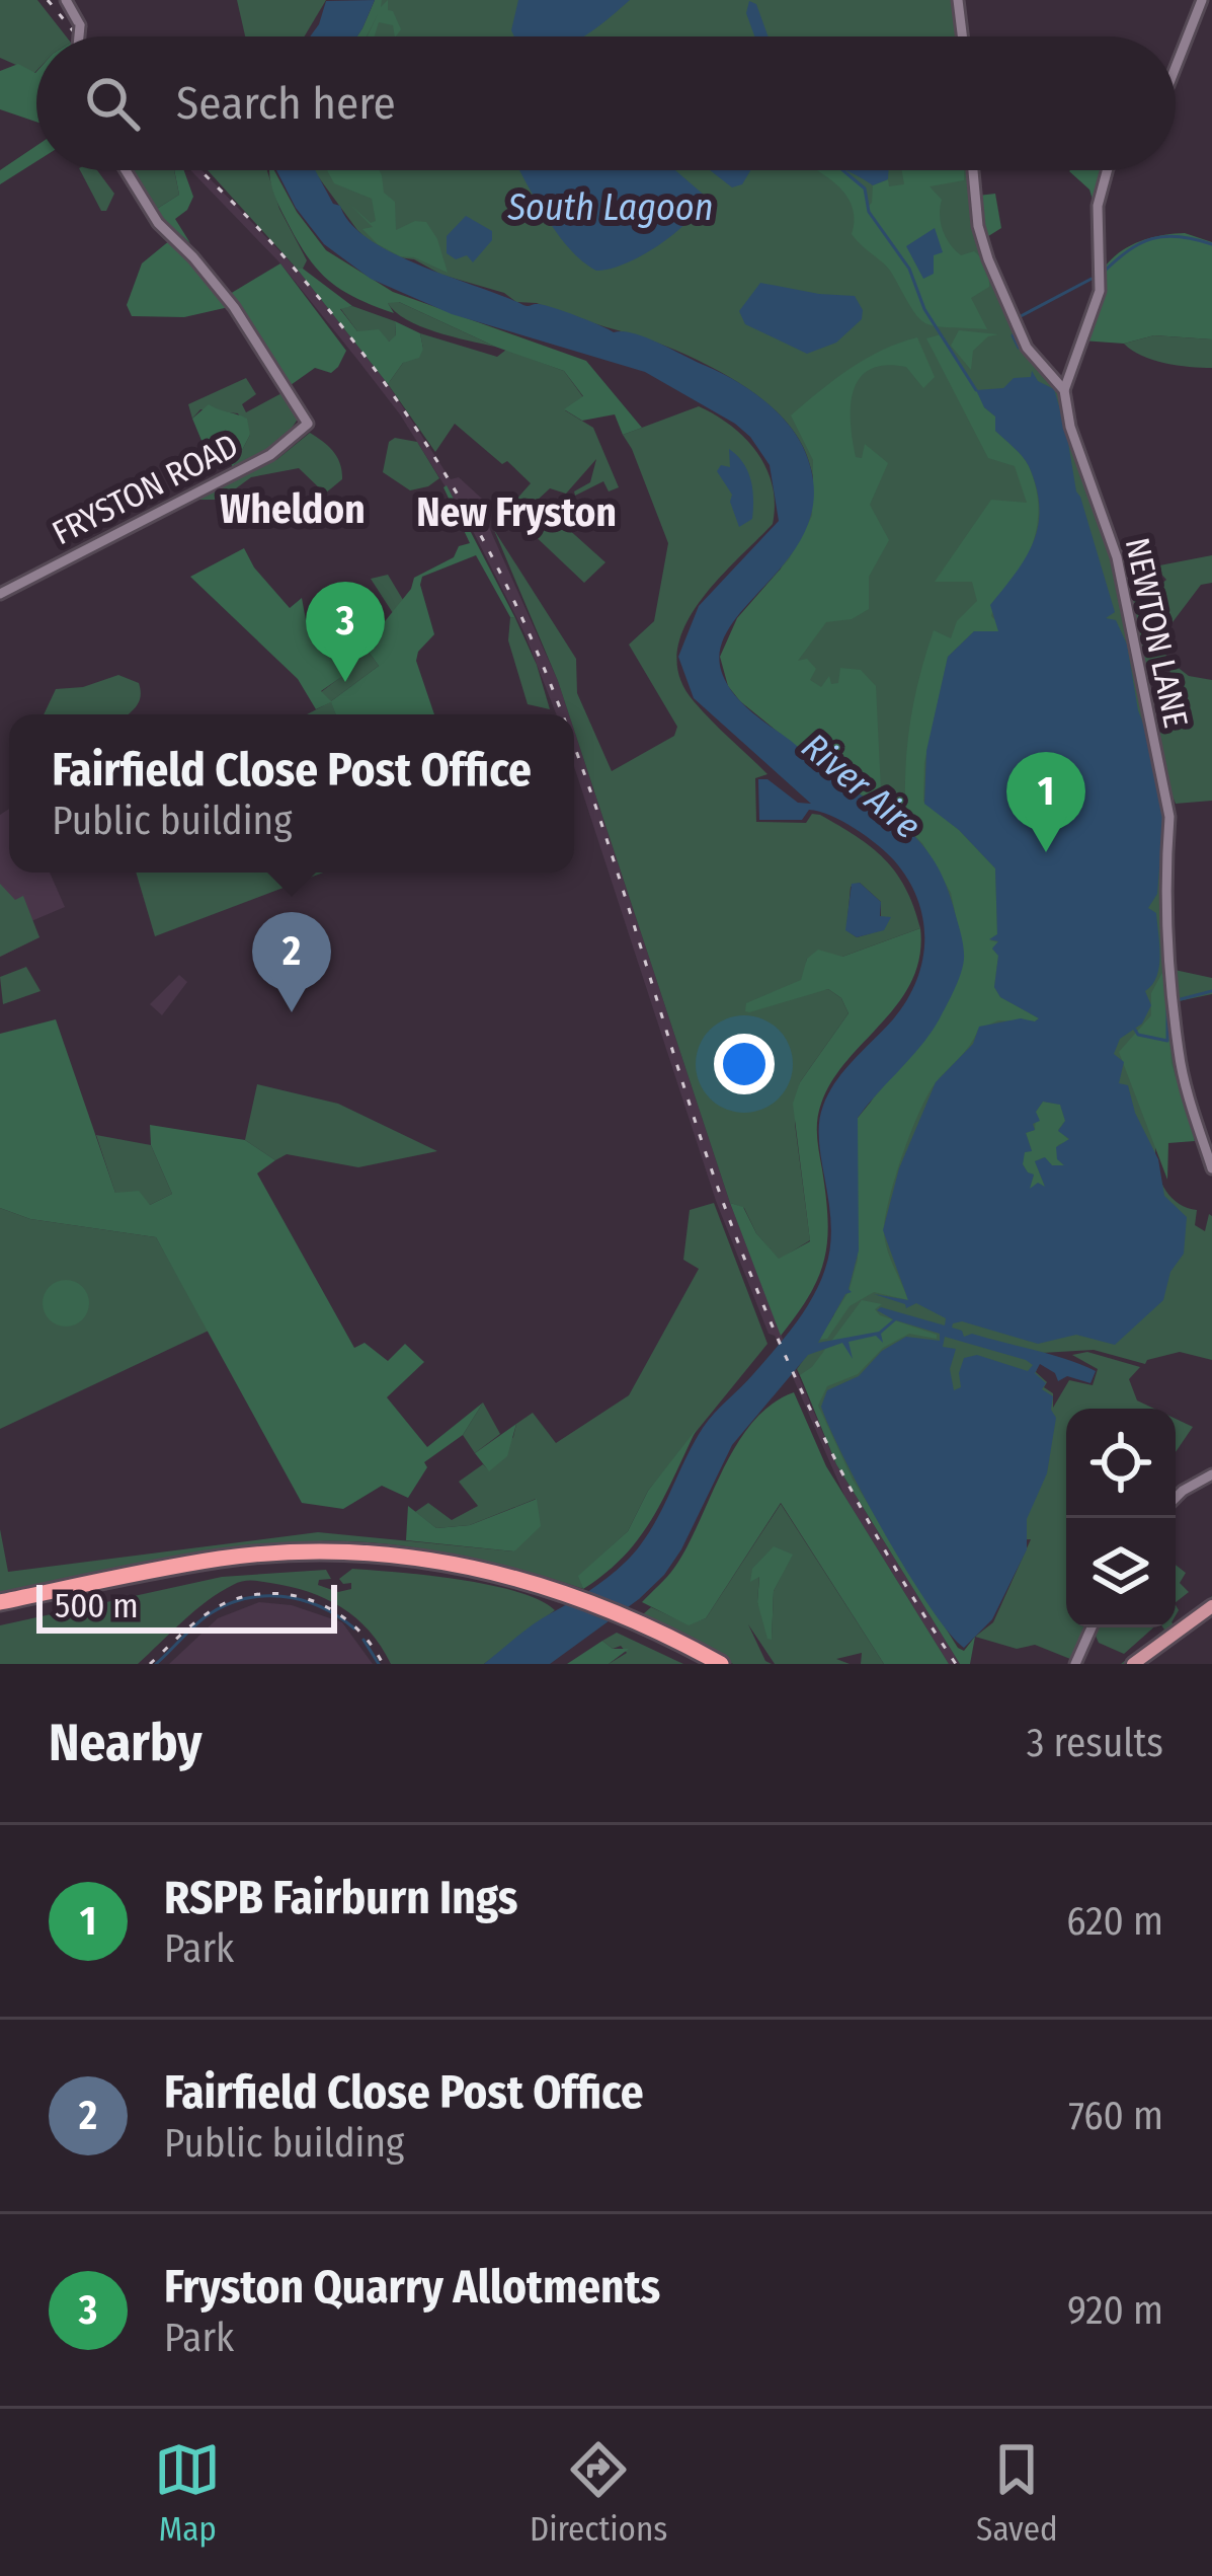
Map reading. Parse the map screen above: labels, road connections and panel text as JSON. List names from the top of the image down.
{
  "streets": {
    "street": ["FRYSTON ROAD", "NEWTON LANE"]
  },
  "districts": ["Wheldon", "New Fryston"],
  "water": ["South Lagoon", "River Aire"],
  "scale_bar": "500 m",
  "page": {
    "search": "Search here",
    "pins": ["3", "1", "2"],
    "popup": ["Fairfield Close Post Office", "Public building"],
    "scale": "500 m",
    "heading": ["Nearby", "3 results"],
    "list": [
      {
        "mark": "1",
        "name": "RSPB Fairburn Ings",
        "note": "Park",
        "value": "620 m"
      },
      {
        "mark": "2",
        "name": "Fairfield Close Post Office",
        "note": "Public building",
        "value": "760 m"
      },
      {
        "mark": "3",
        "name": "Fryston Quarry Allotments",
        "note": "Park",
        "value": "920 m"
      }
    ],
    "nav": ["Map", "Directions", "Saved"]
  }
}
